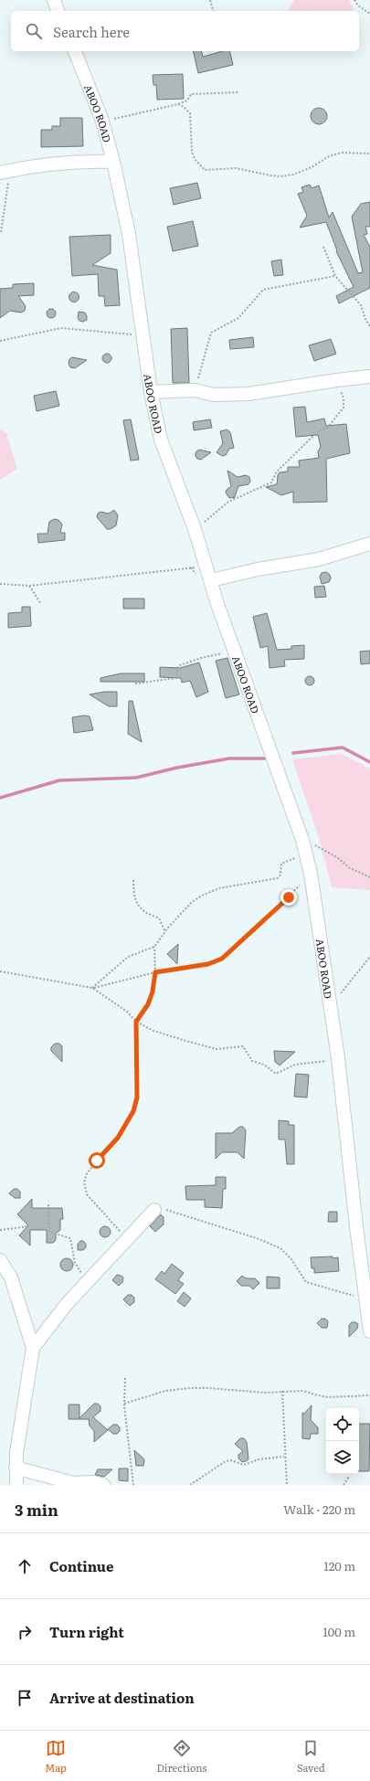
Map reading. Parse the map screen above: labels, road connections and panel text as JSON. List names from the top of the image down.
{
  "streets": {
    "street": ["ABOO ROAD"]
  },
  "page": {
    "search": "Search here",
    "heading": ["3 min", "Walk · 220 m"],
    "list": [
      ["Continue", "120 m"],
      ["Turn right", "100 m"],
      "Arrive at destination"
    ],
    "nav": ["Map", "Directions", "Saved"]
  }
}
